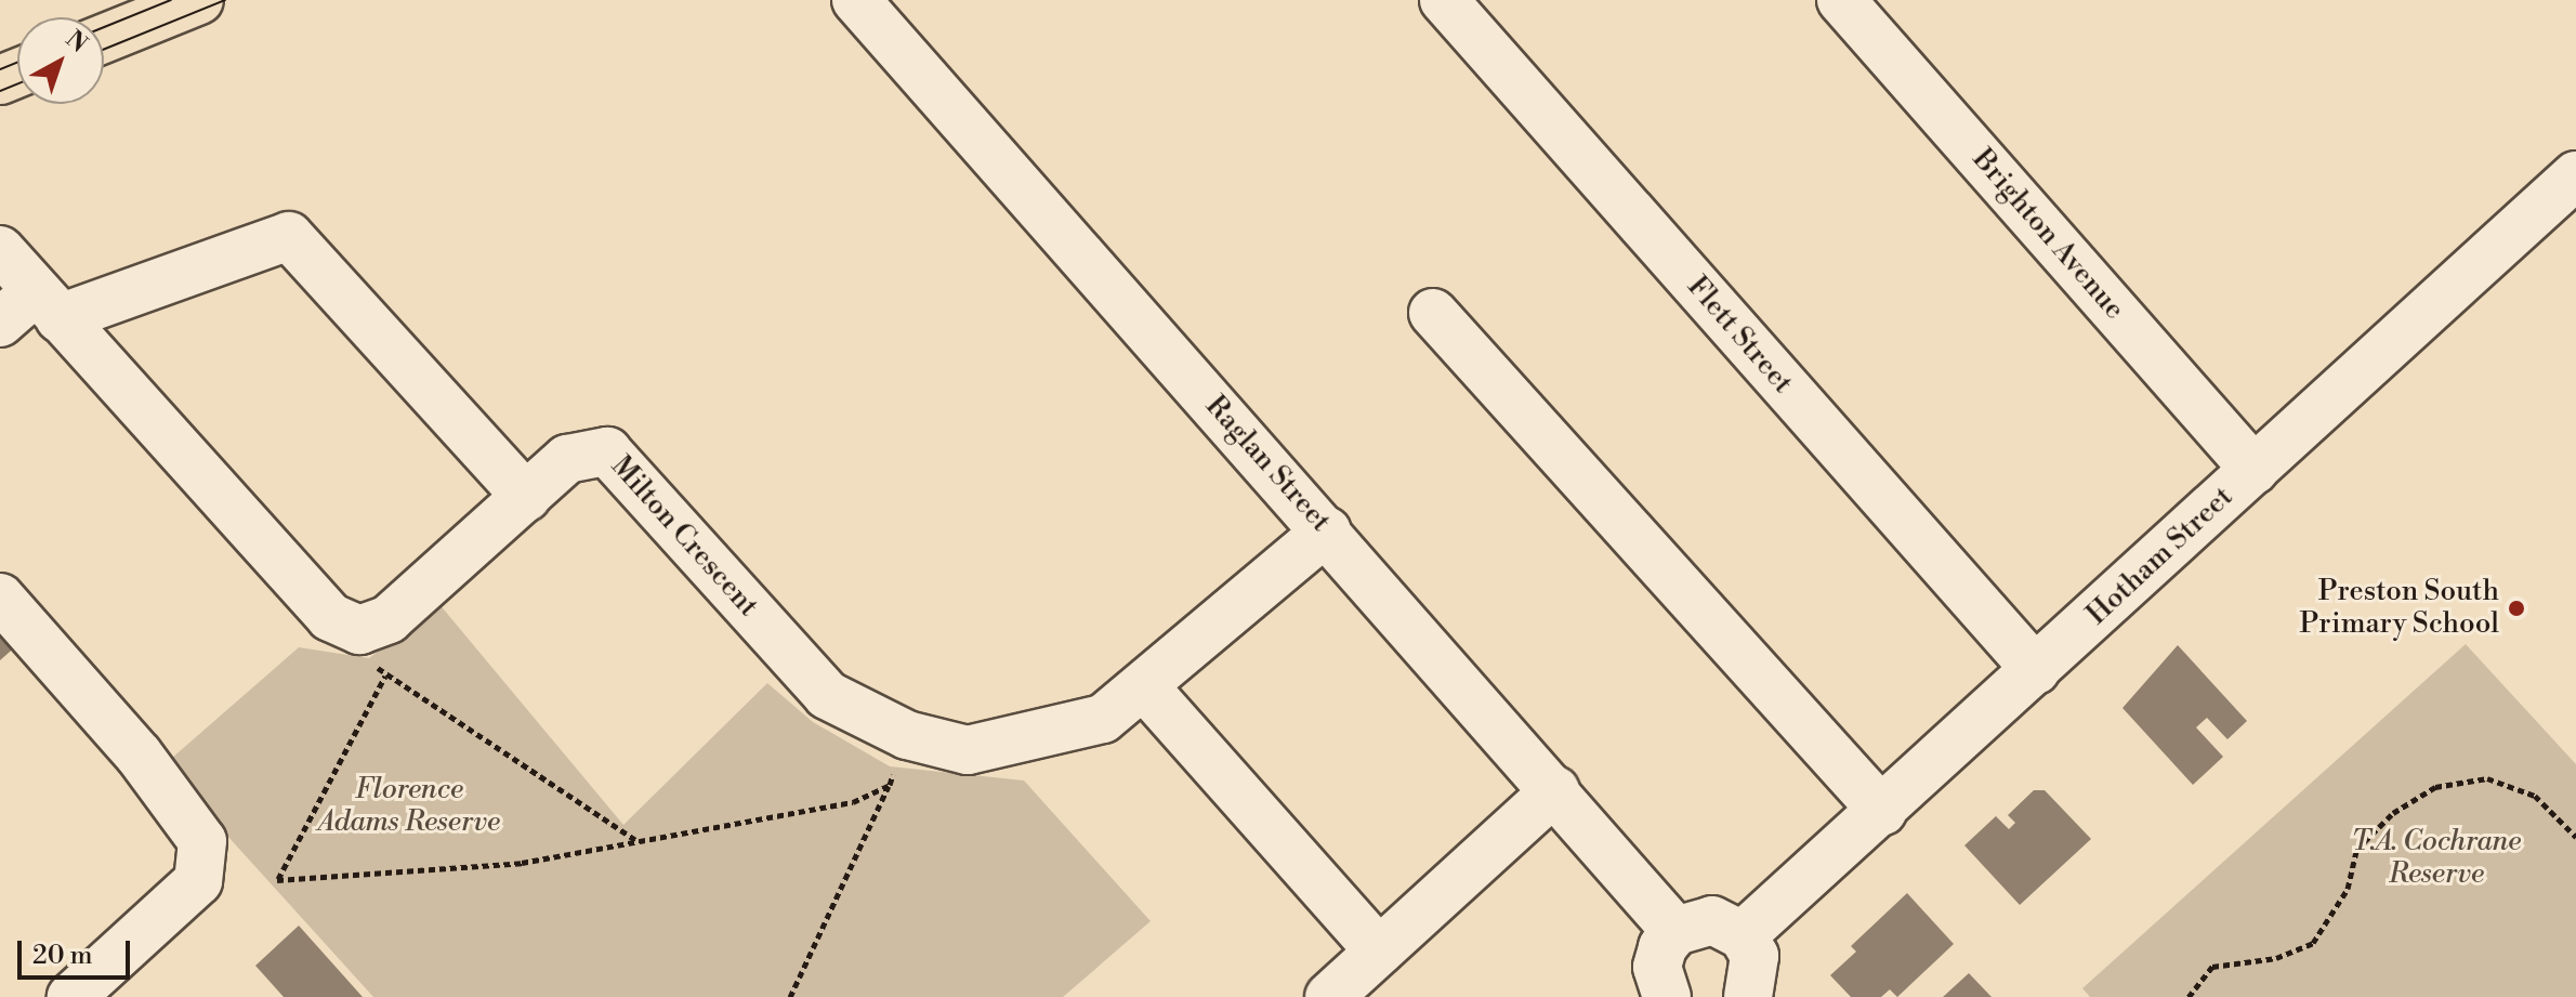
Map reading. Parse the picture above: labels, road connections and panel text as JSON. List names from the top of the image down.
{
  "streets": {
    "street": [
      "Brighton Avenue",
      "Flett Street",
      "Raglan Street",
      "Milton Crescent",
      "Hotham Street"
    ]
  },
  "crossings": [
    ["Brighton Avenue", "Hotham Street"],
    ["Flett Street", "Hotham Street"],
    ["Raglan Street", "Milton Crescent"]
  ],
  "parks": ["Florence Adams Reserve", "T.A. Cochrane Reserve"],
  "places": ["Preston South Primary School"],
  "scale_bar": "20 m",
  "north": "top right"
}
